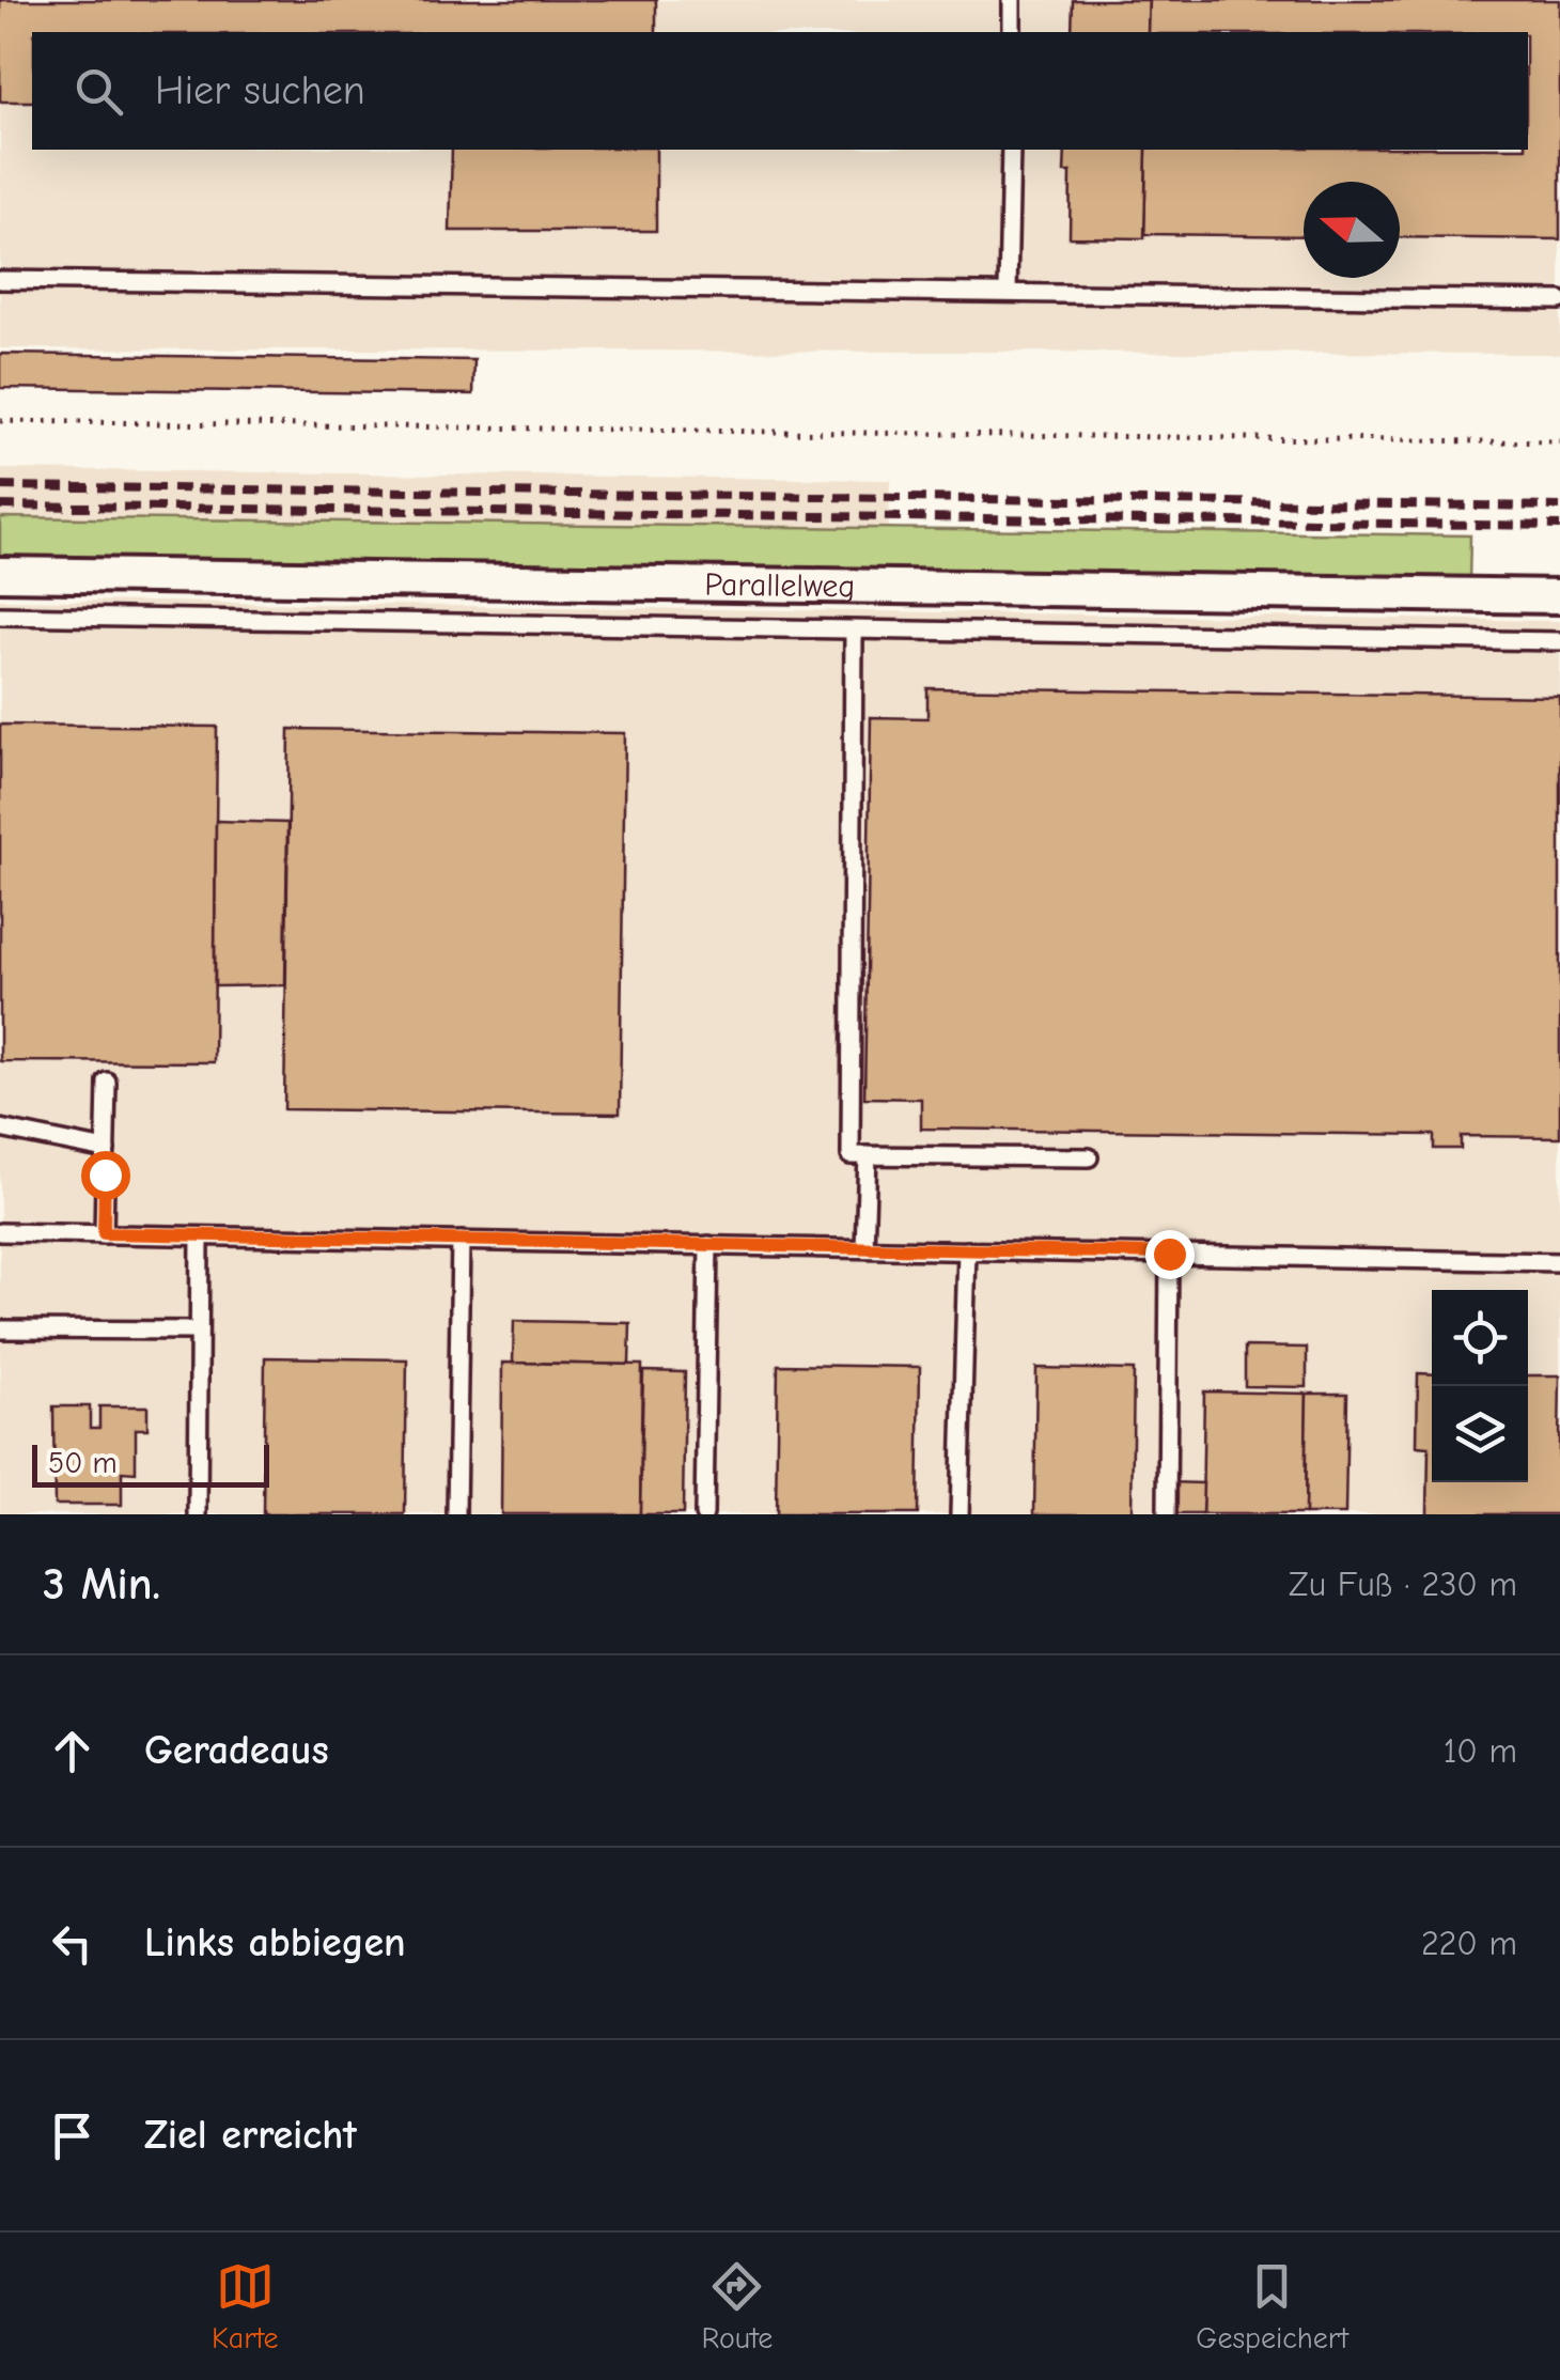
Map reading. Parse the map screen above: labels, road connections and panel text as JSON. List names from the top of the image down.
{
  "streets": {
    "street": ["Parallelweg"]
  },
  "scale_bar": "50 m",
  "north": "left",
  "page": {
    "search": "Hier suchen",
    "scale": "50 m",
    "heading": ["3 Min.", "Zu Fuß · 230 m"],
    "list": [
      ["Geradeaus", "10 m"],
      ["Links abbiegen", "220 m"],
      "Ziel erreicht"
    ],
    "nav": ["Karte", "Route", "Gespeichert"]
  }
}
